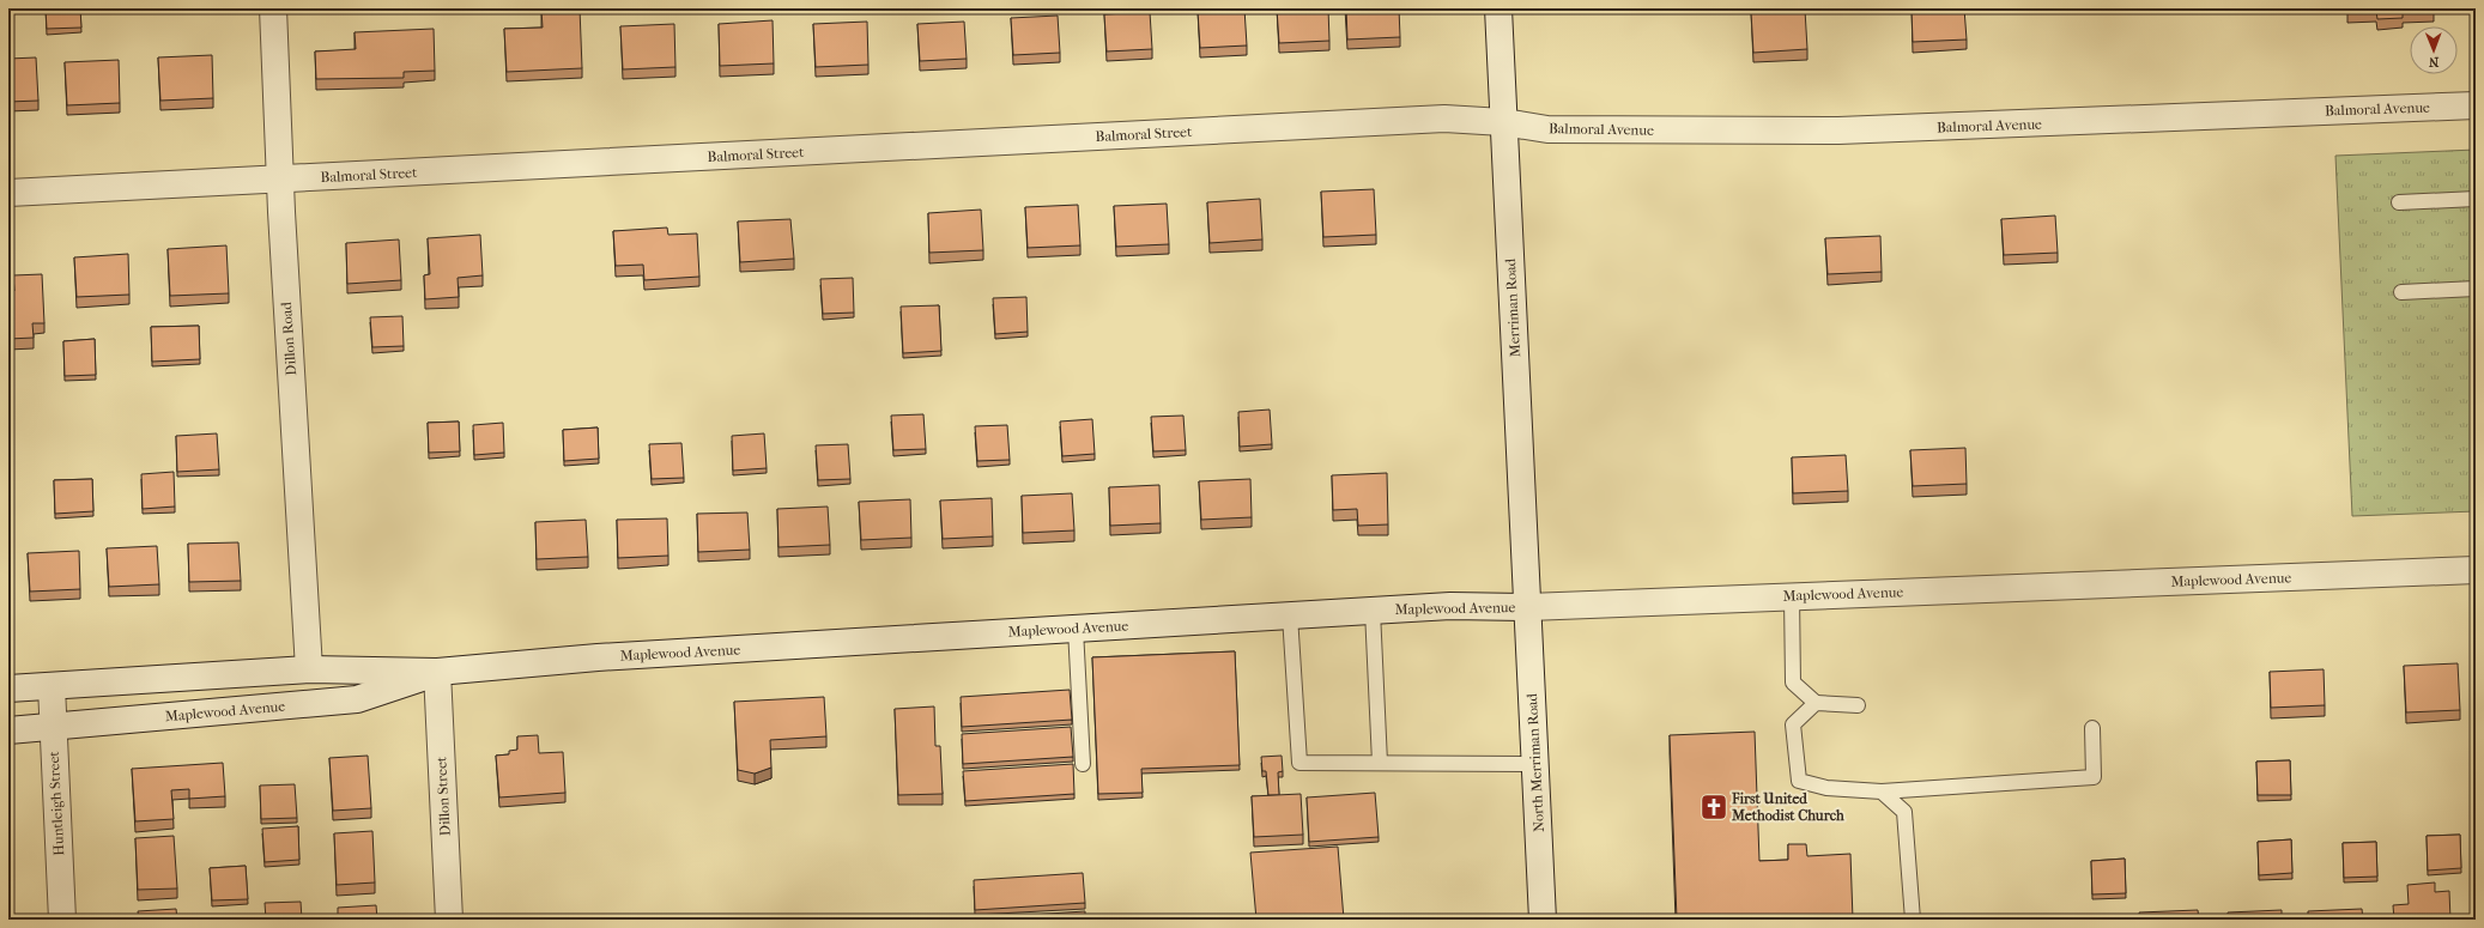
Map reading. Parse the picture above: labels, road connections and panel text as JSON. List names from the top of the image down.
{
  "streets": {
    "street": [
      "Balmoral Avenue",
      "Balmoral Street",
      "Merriman Road",
      "Dillon Road",
      "Maplewood Avenue",
      "North Merriman Road",
      "Dillon Street",
      "Huntleigh Street"
    ]
  },
  "crossings": [
    ["Balmoral Avenue", "Balmoral Street"],
    ["Balmoral Avenue", "Merriman Road"],
    ["Balmoral Street", "Merriman Road"],
    ["Balmoral Street", "Dillon Road"],
    ["Merriman Road", "Maplewood Avenue"],
    ["Merriman Road", "North Merriman Road"],
    ["Dillon Road", "Maplewood Avenue"],
    ["Maplewood Avenue", "North Merriman Road"],
    ["Maplewood Avenue", "Dillon Street"],
    ["Maplewood Avenue", "Huntleigh Street"]
  ],
  "places": {
    "church": ["First United Methodist Church"]
  },
  "north": "bottom"
}
